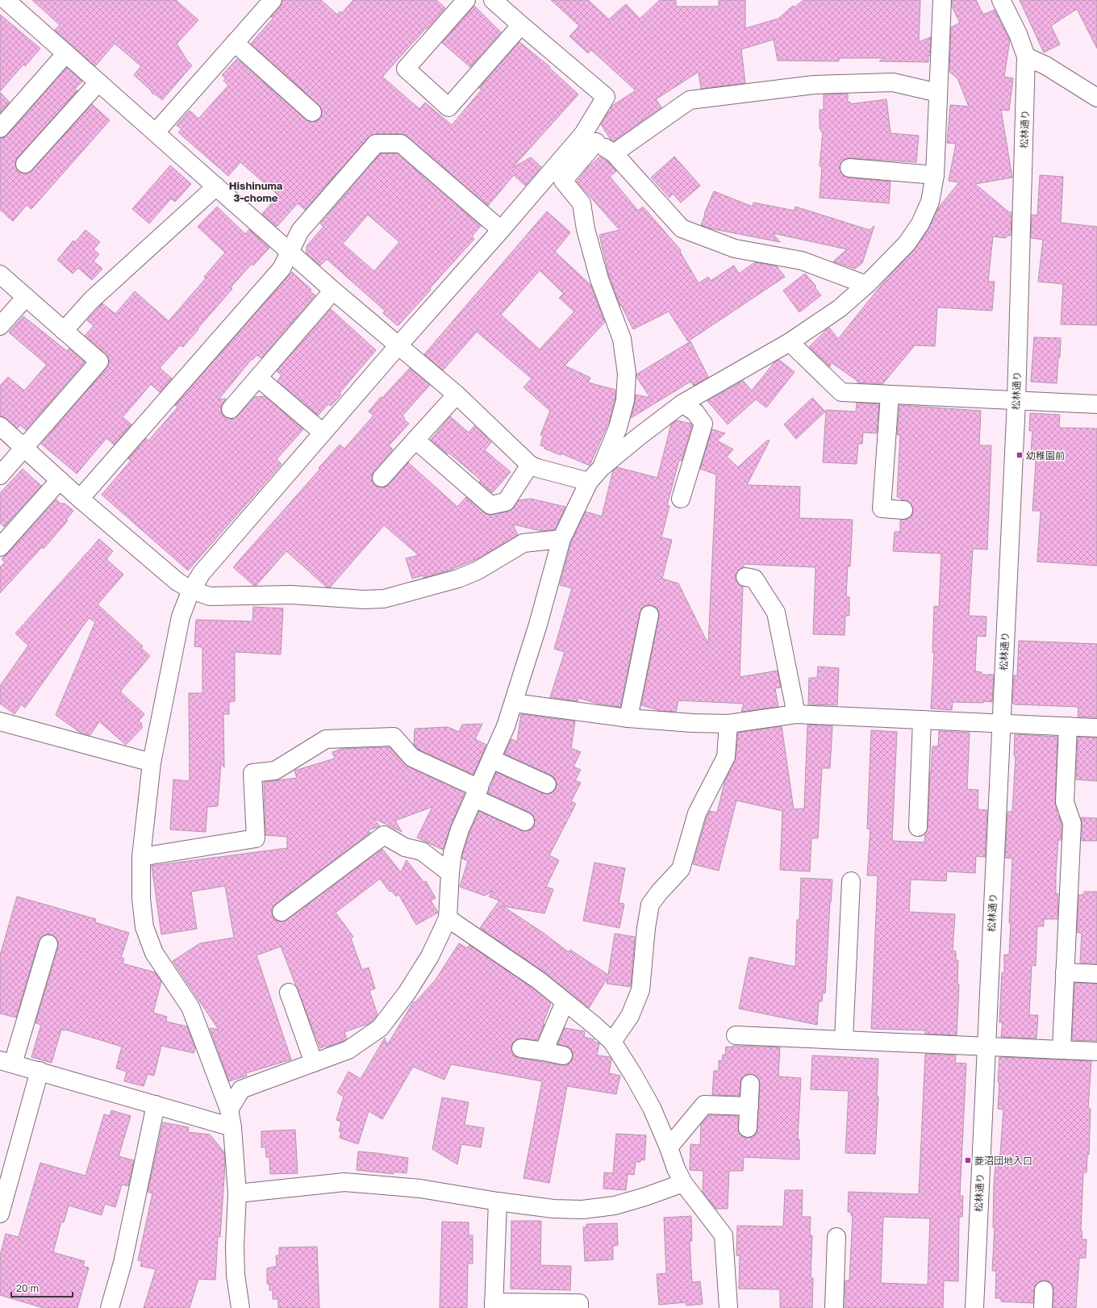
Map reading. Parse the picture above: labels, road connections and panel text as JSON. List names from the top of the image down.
{
  "streets": {
    "street": ["松林通り"]
  },
  "districts": ["Hishinuma 3-chome"],
  "places": {
    "transit": ["幼稚園前", "菱沼団地入口"]
  },
  "scale_bar": "20 m"
}
